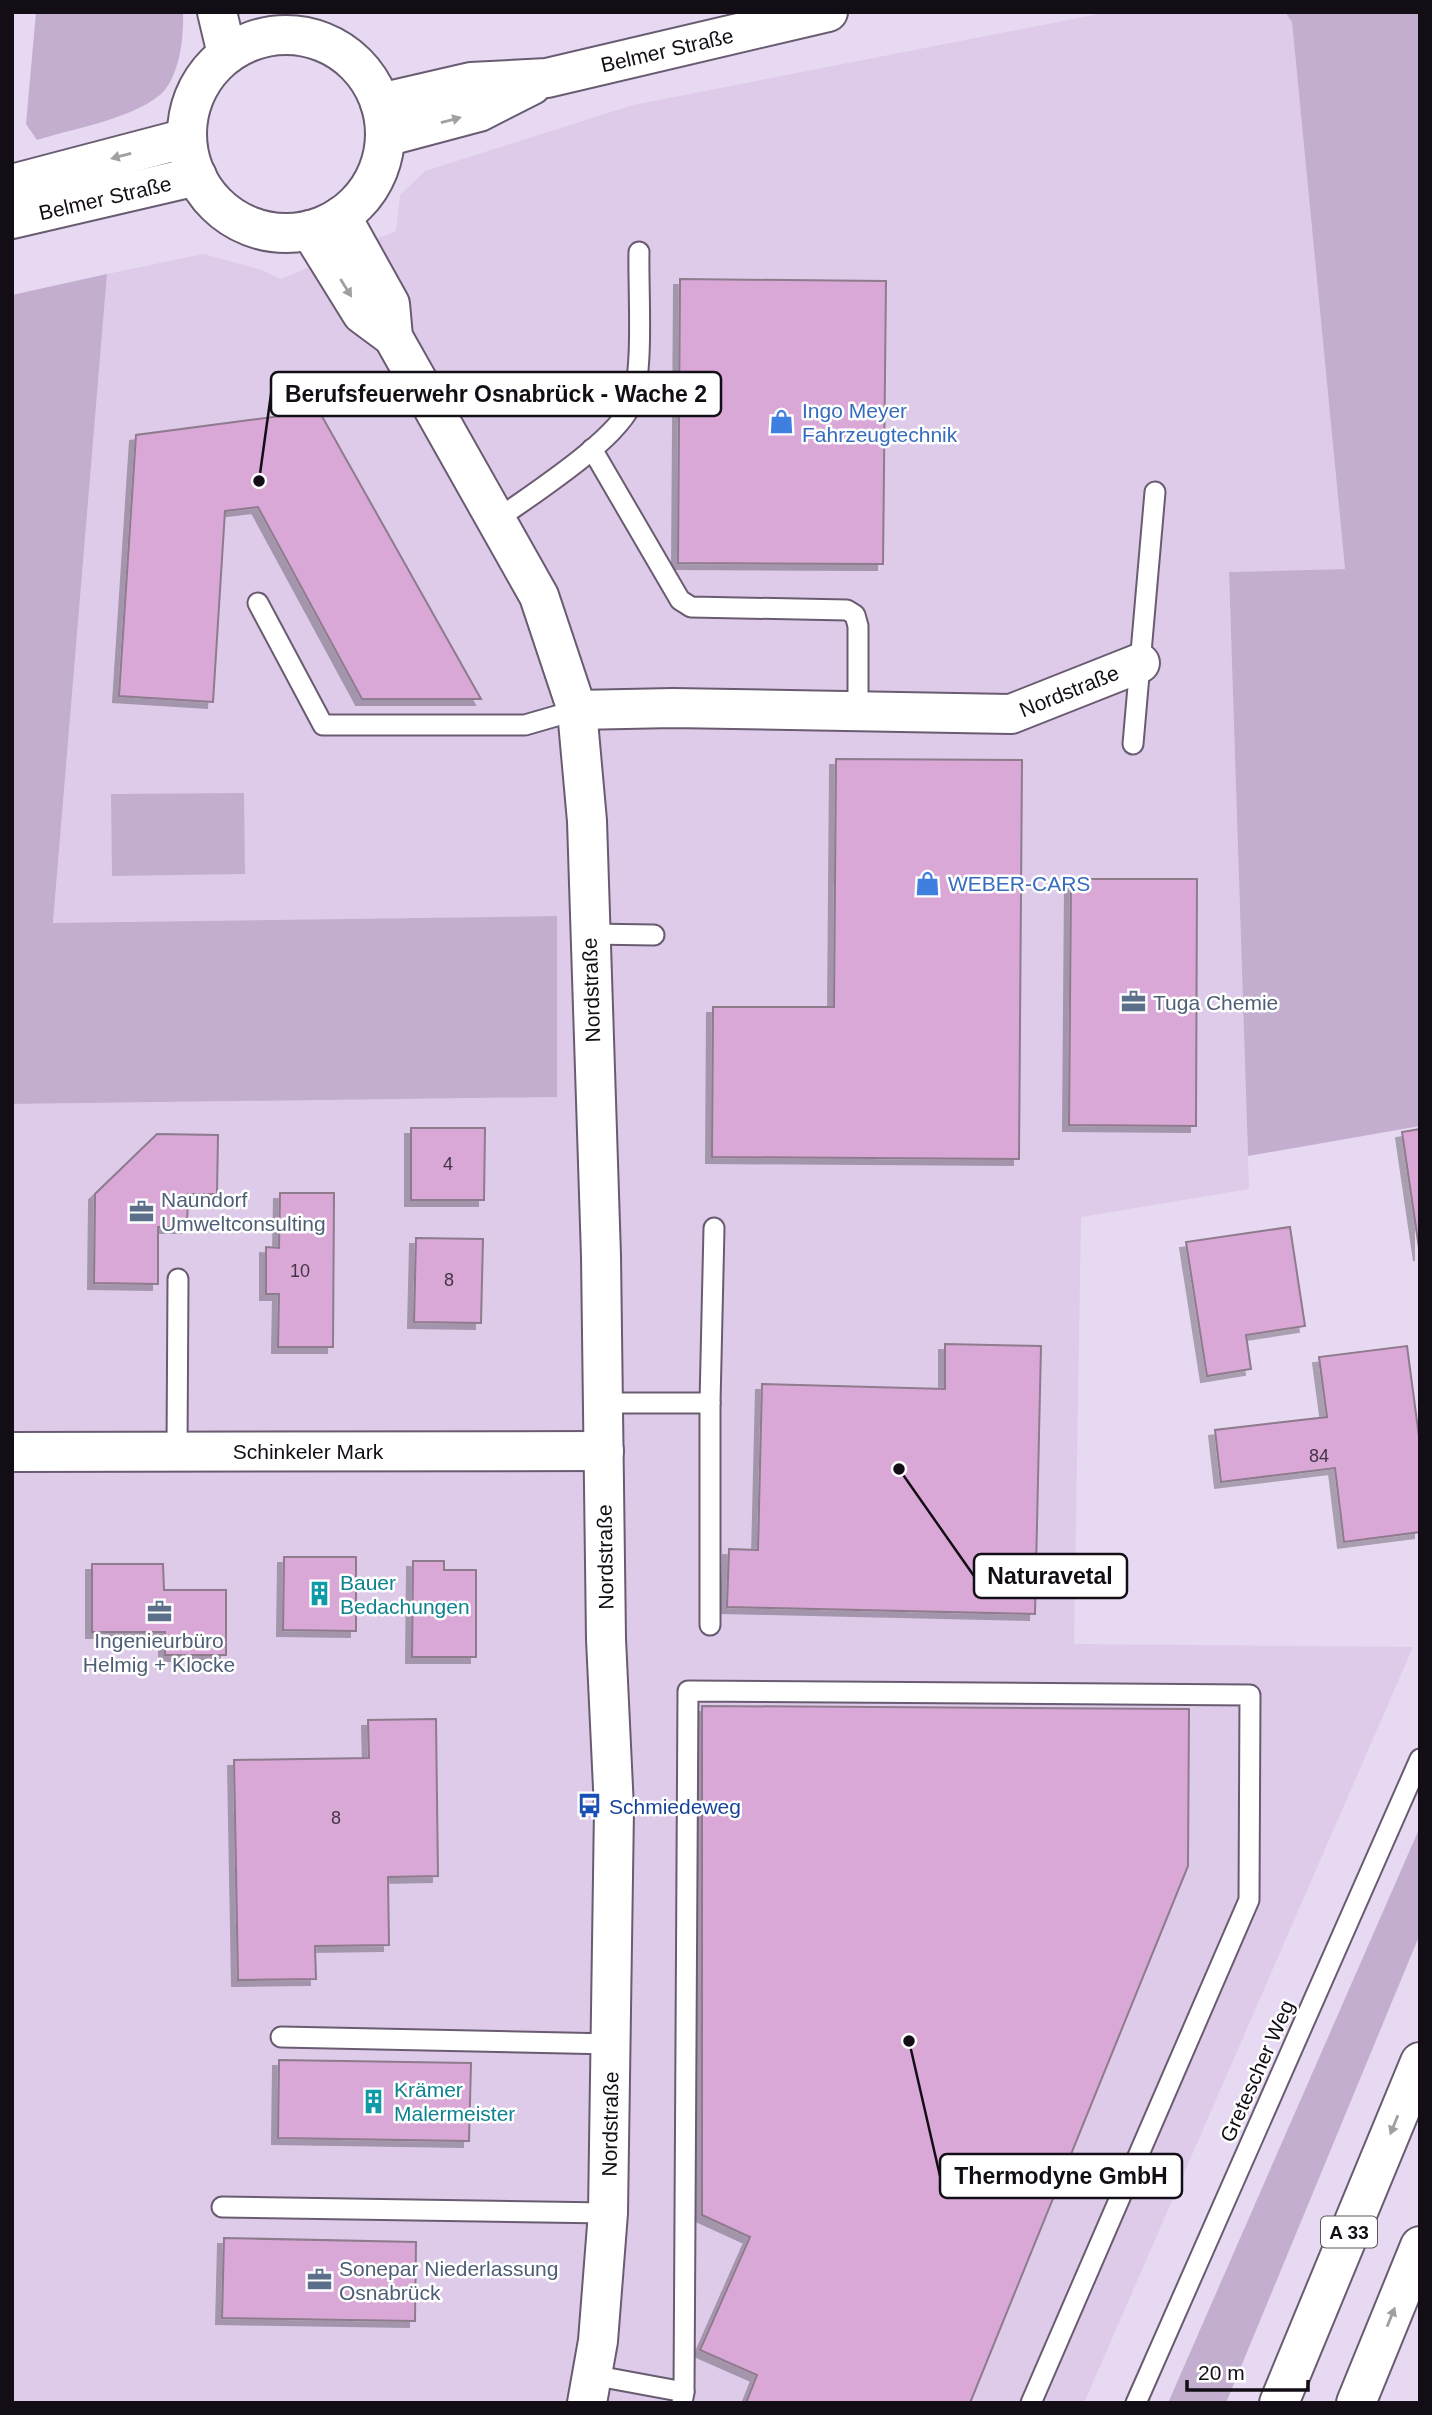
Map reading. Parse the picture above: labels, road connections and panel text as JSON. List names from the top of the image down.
{
  "streets": {
    "main road": [
      "Belmer Straße",
      "Nordstraße",
      "Schinkeler Mark",
      "A 33"
    ],
    "lane": ["Gretescher Weg"]
  },
  "crossings": [
    ["Belmer Straße", "Nordstraße"],
    ["Nordstraße", "Schinkeler Mark"]
  ],
  "places": {
    "shop": ["Ingo Meyer Fahrzeugtechnik", "WEBER-CARS"],
    "other": ["Berufsfeuerwehr Osnabrück - Wache 2", "Naturavetal", "Thermodyne GmbH"],
    "office": [
      "Tuga Chemie",
      "Naundorf Umweltconsulting",
      "Ingenieurbüro Helmig + Klocke",
      "Sonepar Niederlassung Osnabrück"
    ],
    "building": ["Bauer Bedachungen", "Krämer Malermeister"],
    "bus stop": ["Schmiedeweg"]
  },
  "house_numbers": [
    "4",
    "10",
    "8",
    "84",
    "8"
  ],
  "scale_bar": "20 m"
}
